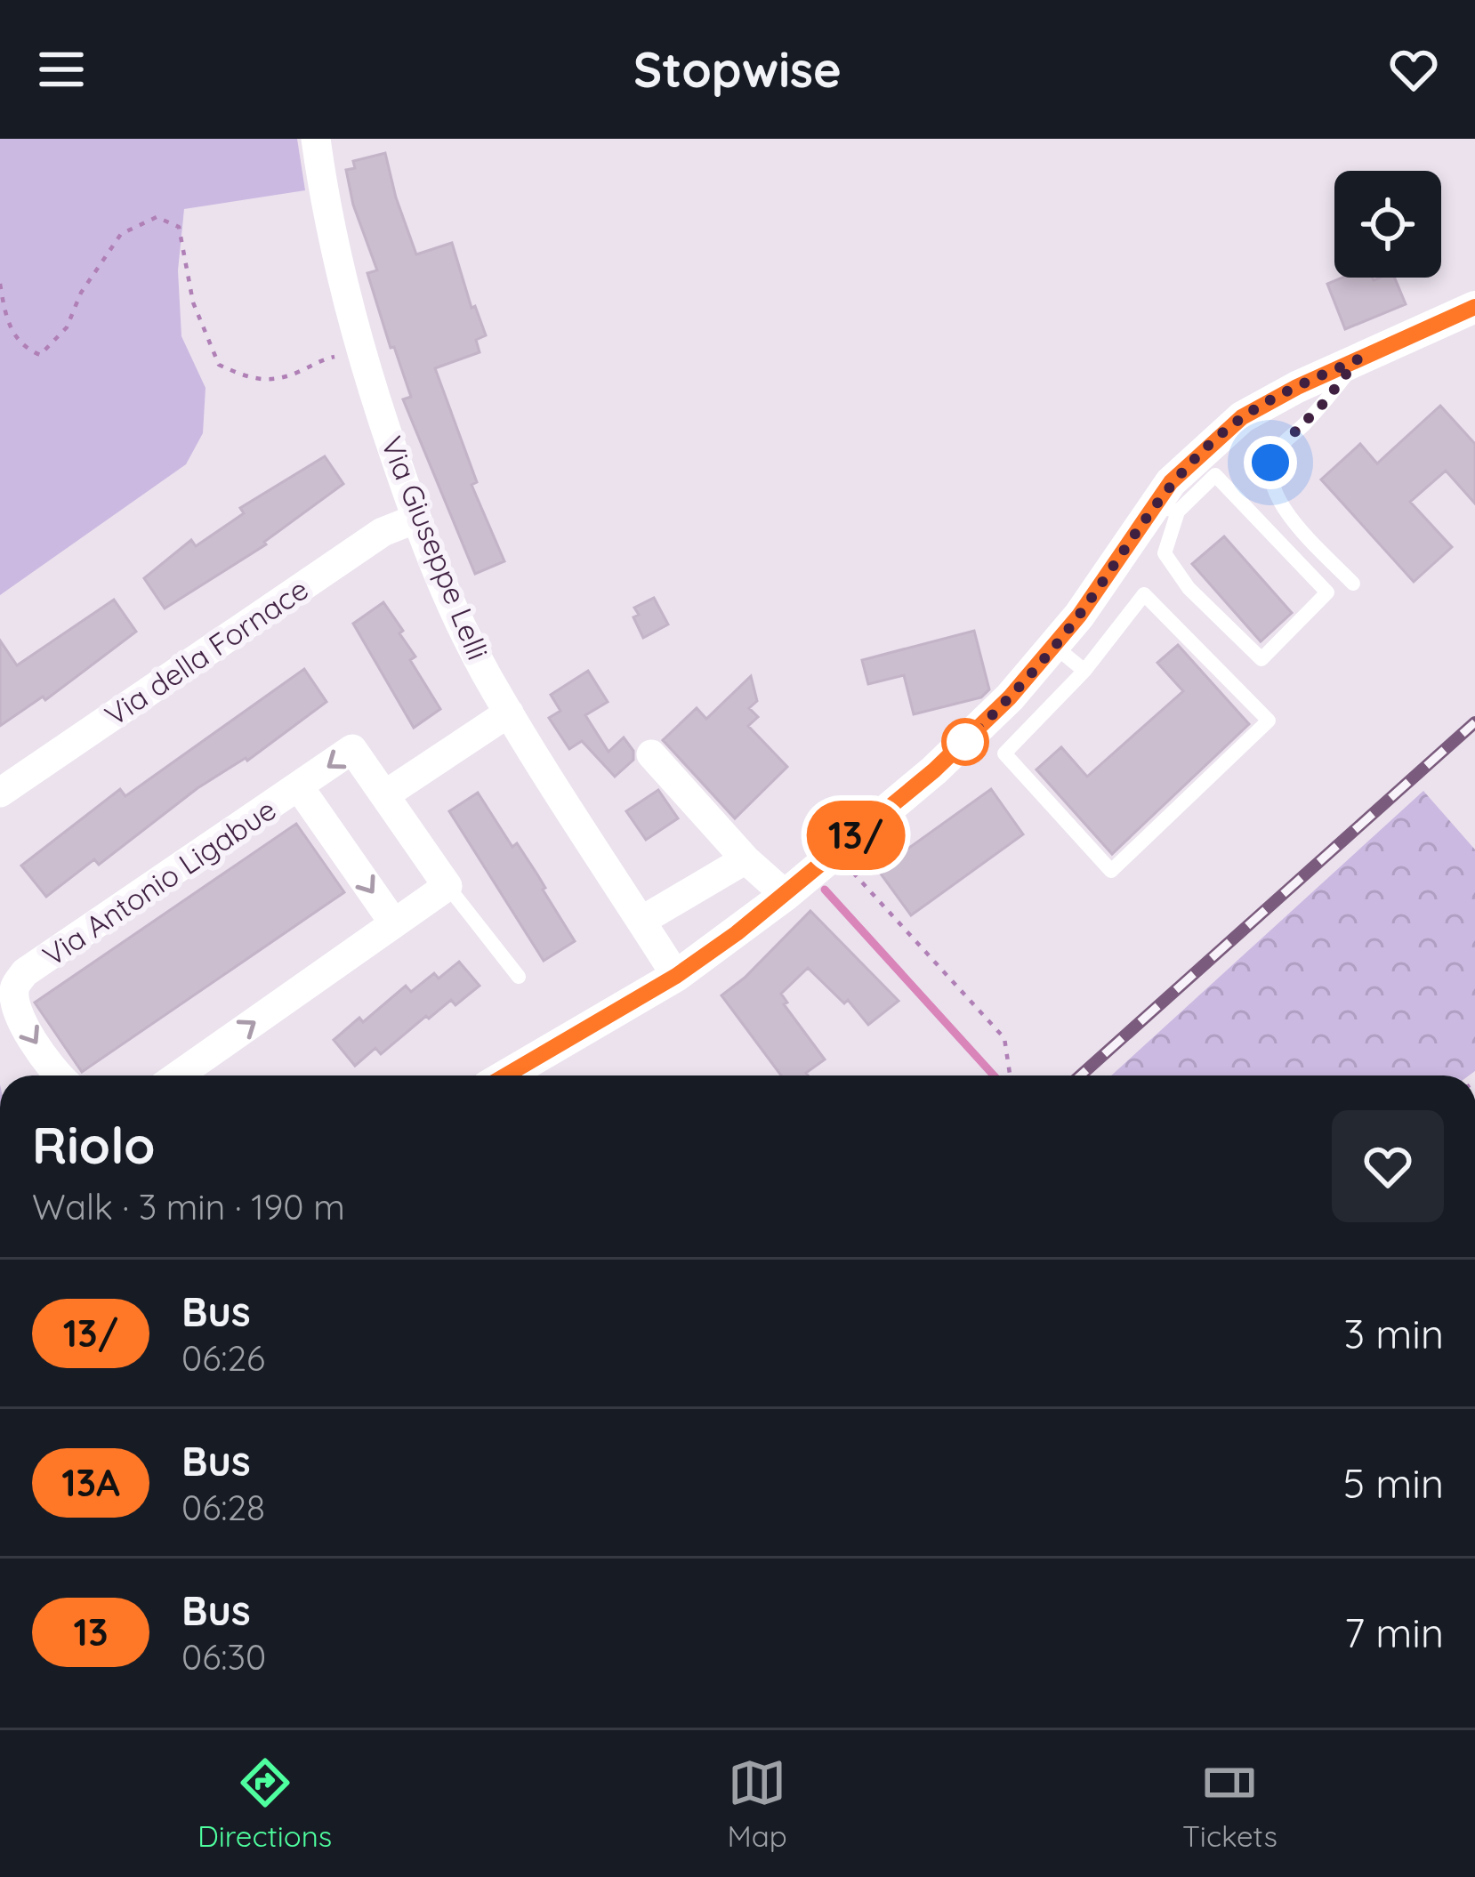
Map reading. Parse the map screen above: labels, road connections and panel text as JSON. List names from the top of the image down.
{
  "streets": {
    "street": ["Via Giuseppe Lelli", "Via della Fornace", "Via Antonio Ligabue"]
  },
  "crossings": [
    ["Via Giuseppe Lelli", "Via della Fornace"]
  ],
  "lines": ["bus line 13/"],
  "page": {
    "header": "Stopwise",
    "on_map": "13/",
    "heading": ["Riolo", "Walk · 3 min · 190 m"],
    "list": [
      {
        "mark": "13/",
        "name": "Bus",
        "note": "06:26",
        "value": "3 min"
      },
      {
        "mark": "13A",
        "name": "Bus",
        "note": "06:28",
        "value": "5 min"
      },
      {
        "mark": "13",
        "name": "Bus",
        "note": "06:30",
        "value": "7 min"
      }
    ],
    "tabs": ["Directions", "Map", "Tickets"]
  }
}
